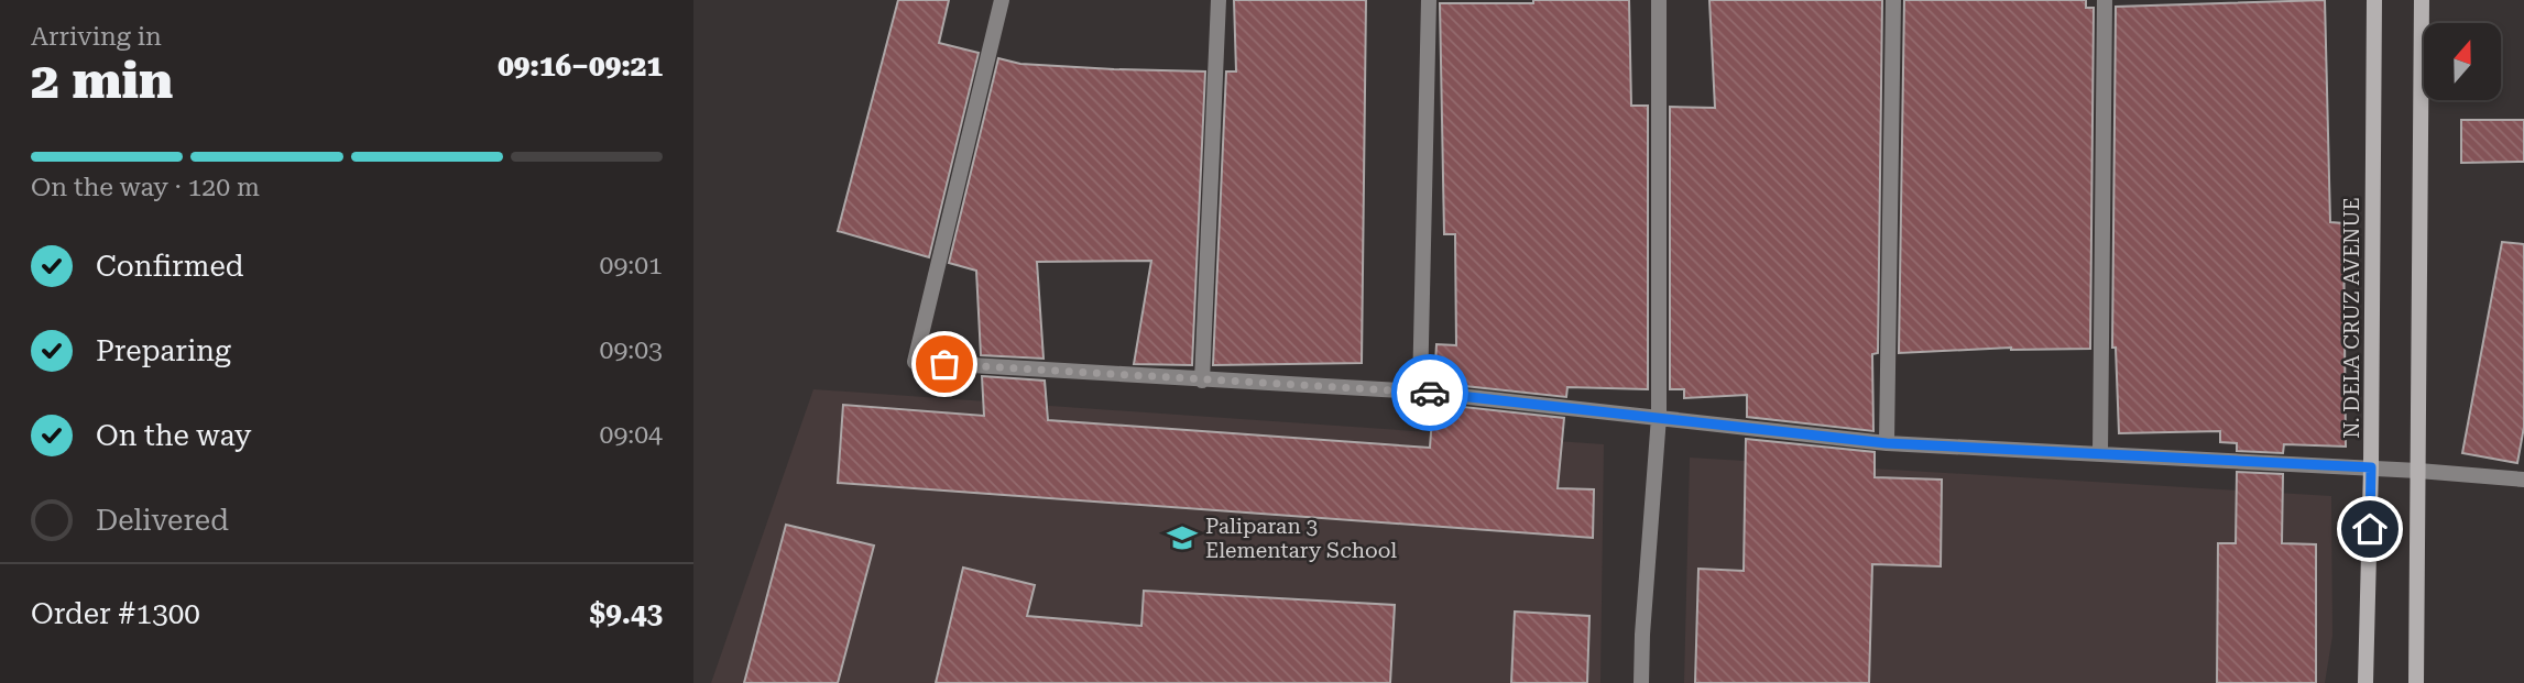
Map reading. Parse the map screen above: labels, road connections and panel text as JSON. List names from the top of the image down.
{
  "streets": {
    "street": ["N. DELA CRUZ AVENUE"]
  },
  "places": {
    "school or university": ["Paliparan 3 Elementary School"]
  },
  "north": "top",
  "page": {
    "heading": ["2 min", "Arriving in", "09:16–09:21"],
    "panel": ["Order #1300", "$9.43"],
    "bar": "On the way · 120 m",
    "list": [
      ["Confirmed", "09:01"],
      ["Preparing", "09:03"],
      ["On the way", "09:04"],
      "Delivered"
    ]
  }
}
